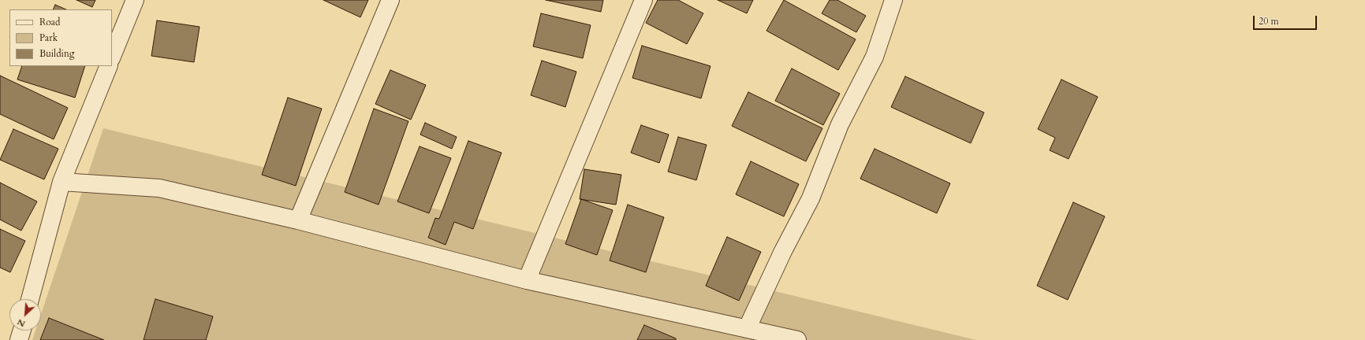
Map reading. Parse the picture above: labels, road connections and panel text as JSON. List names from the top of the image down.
{
  "legend": ["Road", "Park", "Building"],
  "scale_bar": "20 m",
  "north": "bottom left"
}
